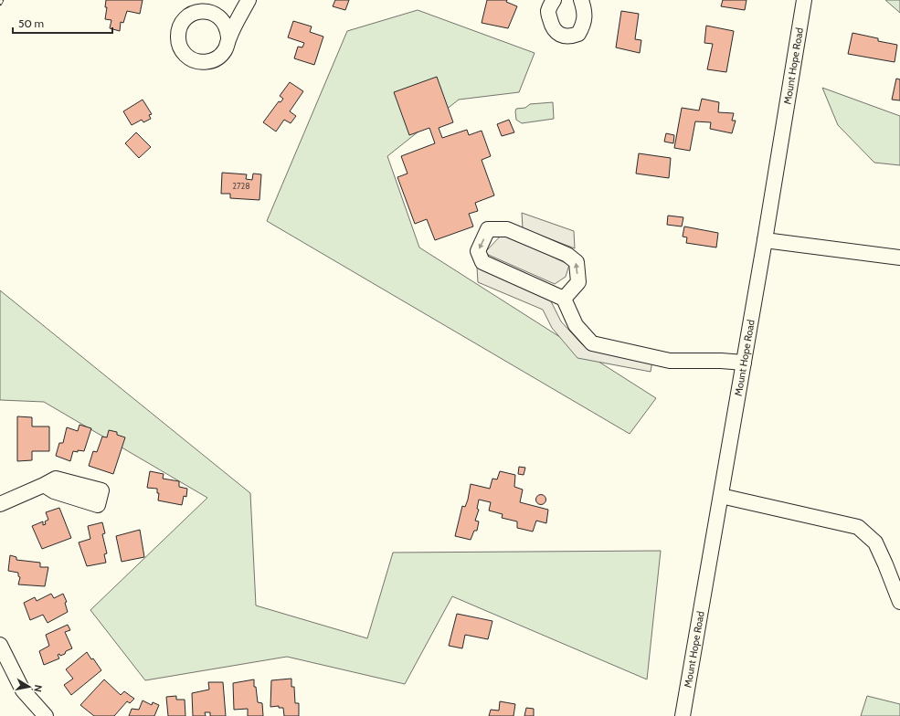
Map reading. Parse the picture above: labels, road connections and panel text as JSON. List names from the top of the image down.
{
  "streets": {
    "street": ["Mount Hope Road"]
  },
  "house_numbers": ["2728"],
  "scale_bar": "50 m",
  "north": "right"
}
